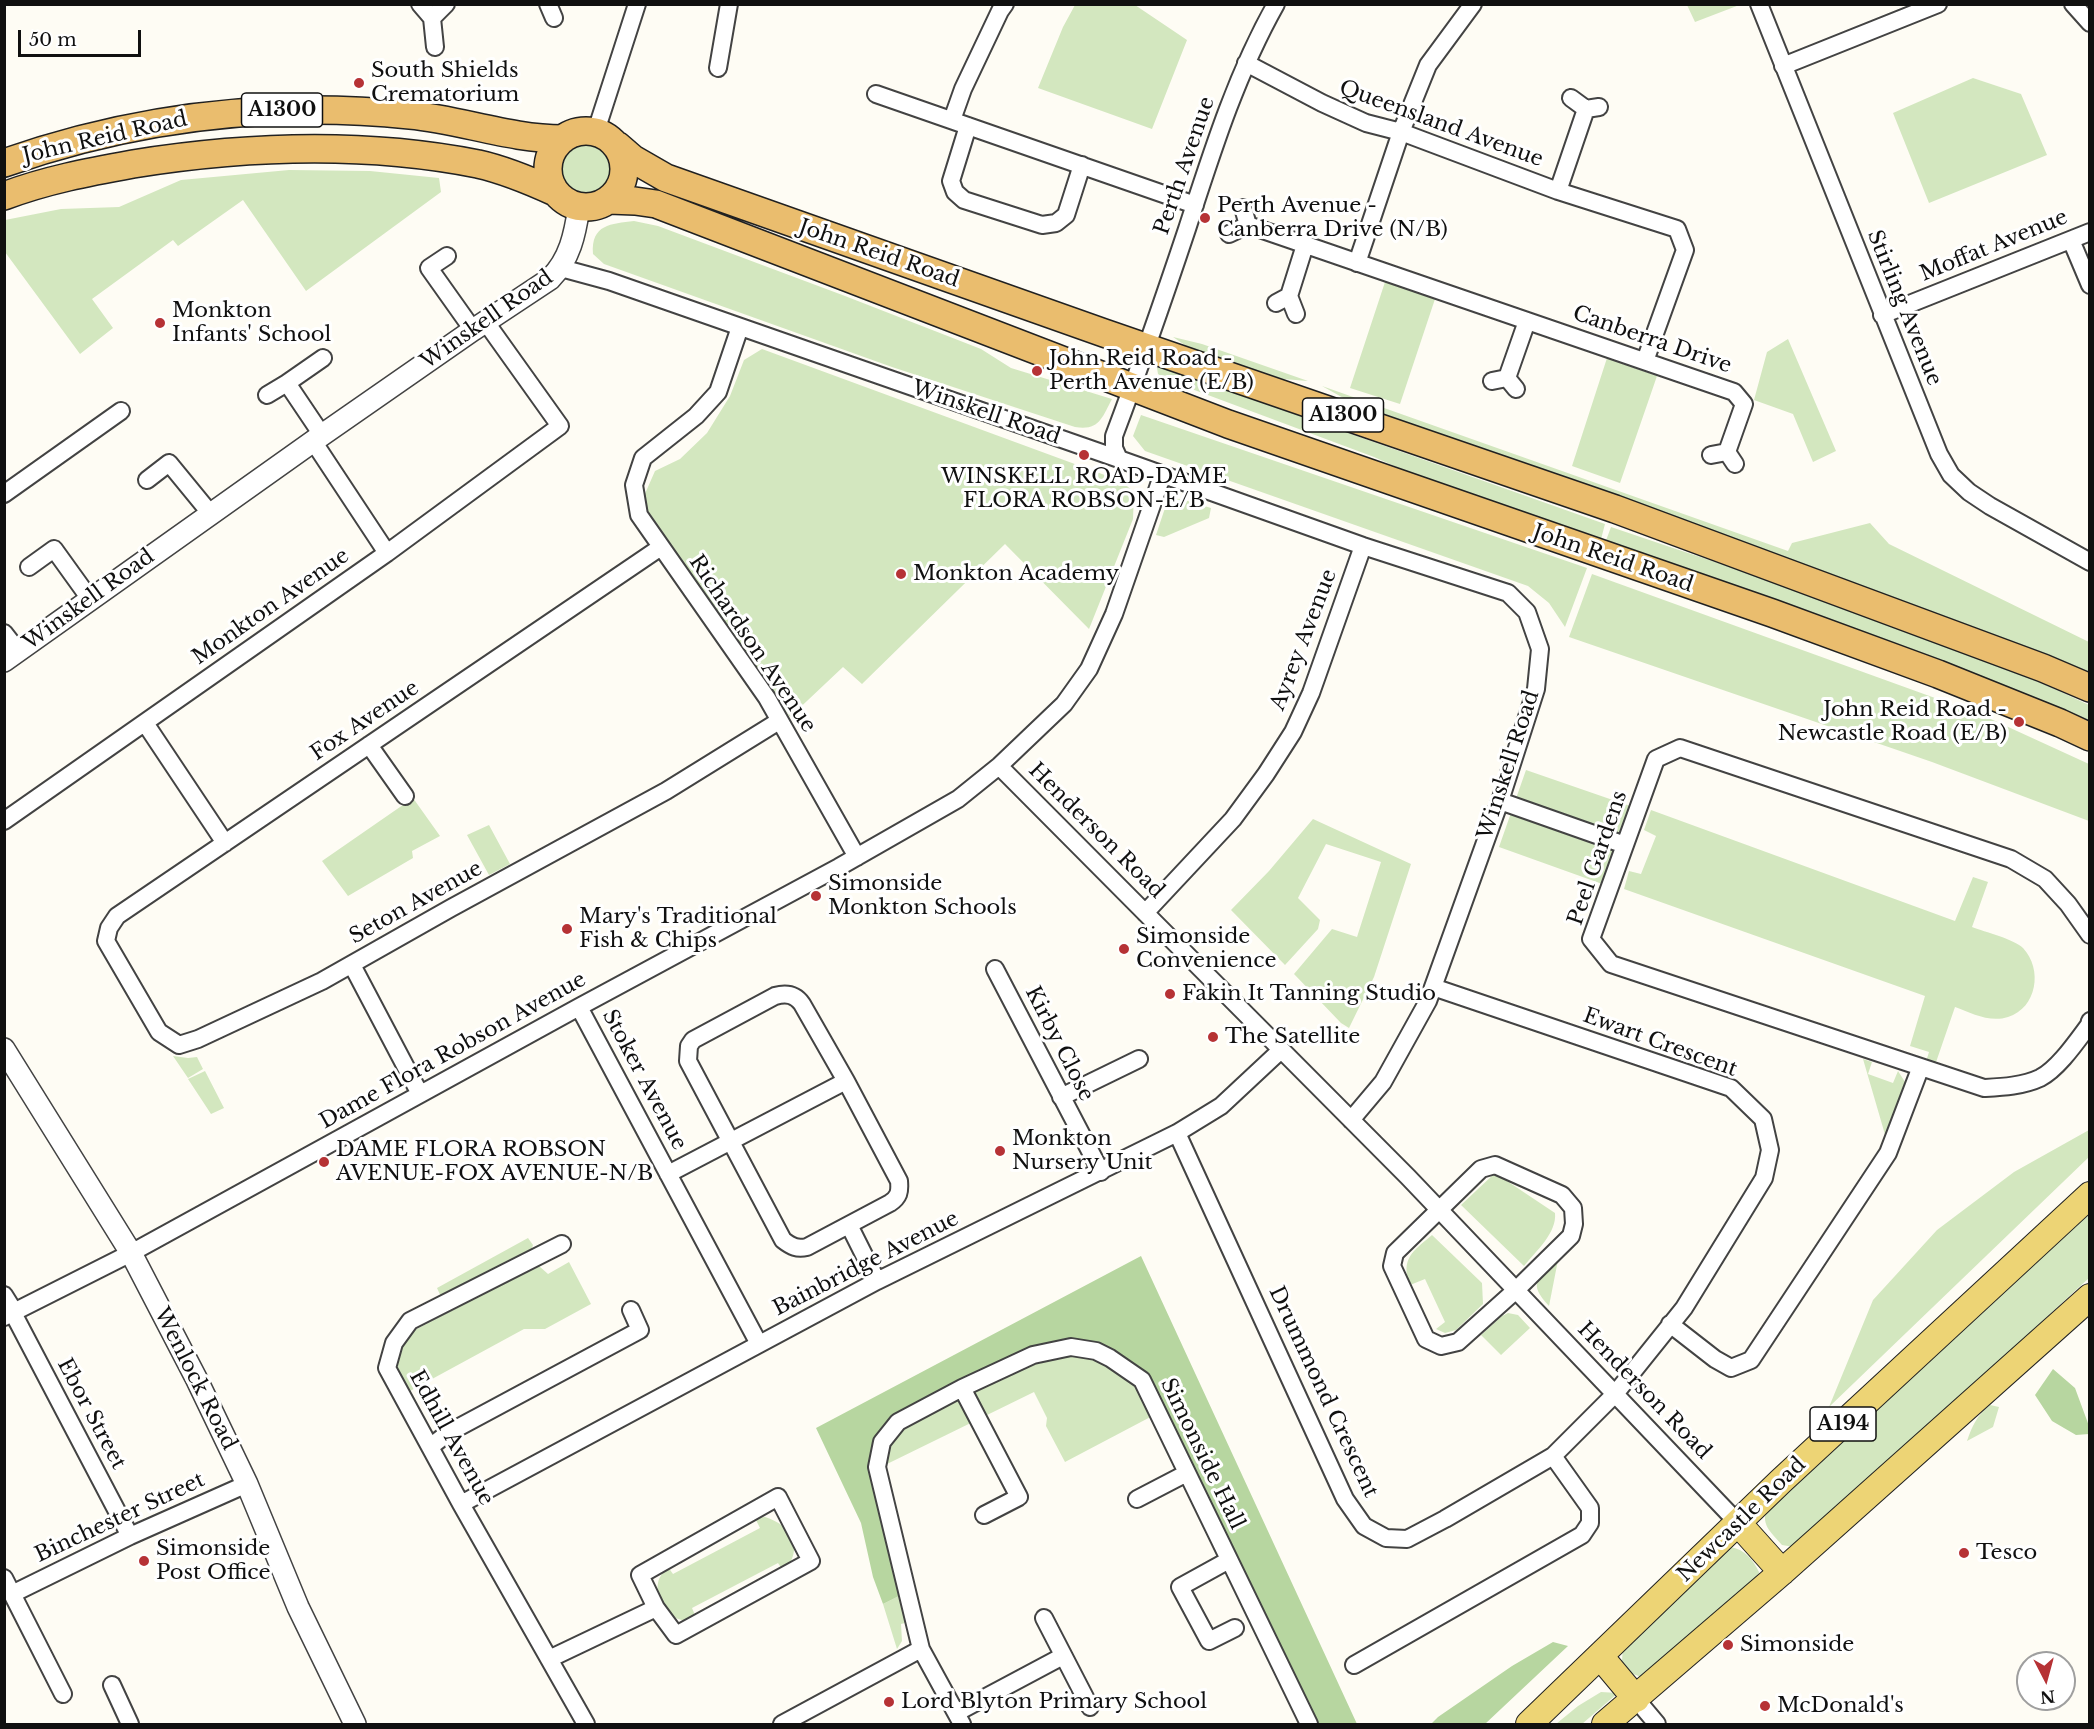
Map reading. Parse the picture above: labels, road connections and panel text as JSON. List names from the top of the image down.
{
  "streets": {
    "highway": ["A1300", "John Reid Road"],
    "main road": ["A194", "Newcastle Road"],
    "street": [
      "Queensland Avenue",
      "Perth Avenue",
      "Moffat Avenue",
      "Stirling Avenue",
      "Winskell Road",
      "Canberra Drive",
      "Monkton Avenue",
      "Ayrey Avenue",
      "Richardson Avenue",
      "Fox Avenue",
      "Henderson Road",
      "Peel Gardens",
      "Seton Avenue",
      "Ewart Crescent",
      "Kirby Close",
      "Dame Flora Robson Avenue",
      "Stoker Avenue",
      "Bainbridge Avenue",
      "Wenlock Road",
      "Drummond Crescent",
      "Ebor Street",
      "Edhill Avenue",
      "Simonside Hall",
      "Binchester Street"
    ]
  },
  "crossings": [
    ["Queensland Avenue", "Perth Avenue"],
    ["Queensland Avenue", "Canberra Drive"],
    ["John Reid Road", "Perth Avenue"],
    ["Moffat Avenue", "Stirling Avenue"],
    ["Winskell Road", "Monkton Avenue"],
    ["Winskell Road", "Ayrey Avenue"],
    ["Winskell Road", "Richardson Avenue"],
    ["Winskell Road", "Henderson Road"],
    ["Winskell Road", "Ewart Crescent"],
    ["Winskell Road", "Dame Flora Robson Avenue"],
    ["Ayrey Avenue", "Henderson Road"],
    ["Richardson Avenue", "Fox Avenue"],
    ["Richardson Avenue", "Seton Avenue"],
    ["Richardson Avenue", "Dame Flora Robson Avenue"],
    ["Fox Avenue", "Seton Avenue"],
    ["Henderson Road", "Ewart Crescent"],
    ["Henderson Road", "Dame Flora Robson Avenue"],
    ["Henderson Road", "Bainbridge Avenue"],
    ["Henderson Road", "Drummond Crescent"],
    ["Henderson Road", "Newcastle Road"],
    ["Ewart Crescent", "Drummond Crescent"],
    ["Kirby Close", "Bainbridge Avenue"],
    ["Dame Flora Robson Avenue", "Stoker Avenue"],
    ["Dame Flora Robson Avenue", "Wenlock Road"],
    ["Dame Flora Robson Avenue", "Ebor Street"],
    ["Stoker Avenue", "Bainbridge Avenue"],
    ["Bainbridge Avenue", "Drummond Crescent"],
    ["Bainbridge Avenue", "Edhill Avenue"],
    ["Wenlock Road", "Binchester Street"],
    ["Ebor Street", "Binchester Street"]
  ],
  "places": [
    "South Shields Crematorium",
    "Perth Avenue - Canberra Drive (N/B)",
    "Monkton Infants' School",
    "John Reid Road - Perth Avenue (E/B)",
    "WINSKELL ROAD-DAME FLORA ROBSON-E/B",
    "Monkton Academy",
    "John Reid Road - Newcastle Road (E/B)",
    "Simonside Monkton Schools",
    "Mary's Traditional Fish & Chips",
    "Simonside Convenience",
    "Fakin It Tanning Studio",
    "The Satellite",
    "Monkton Nursery Unit",
    "DAME FLORA ROBSON AVENUE-FOX AVENUE-N/B",
    "Tesco",
    "Simonside Post Office",
    "Simonside",
    "Lord Blyton Primary School",
    "McDonald's"
  ],
  "scale_bar": "50 m",
  "north": "bottom"
}
